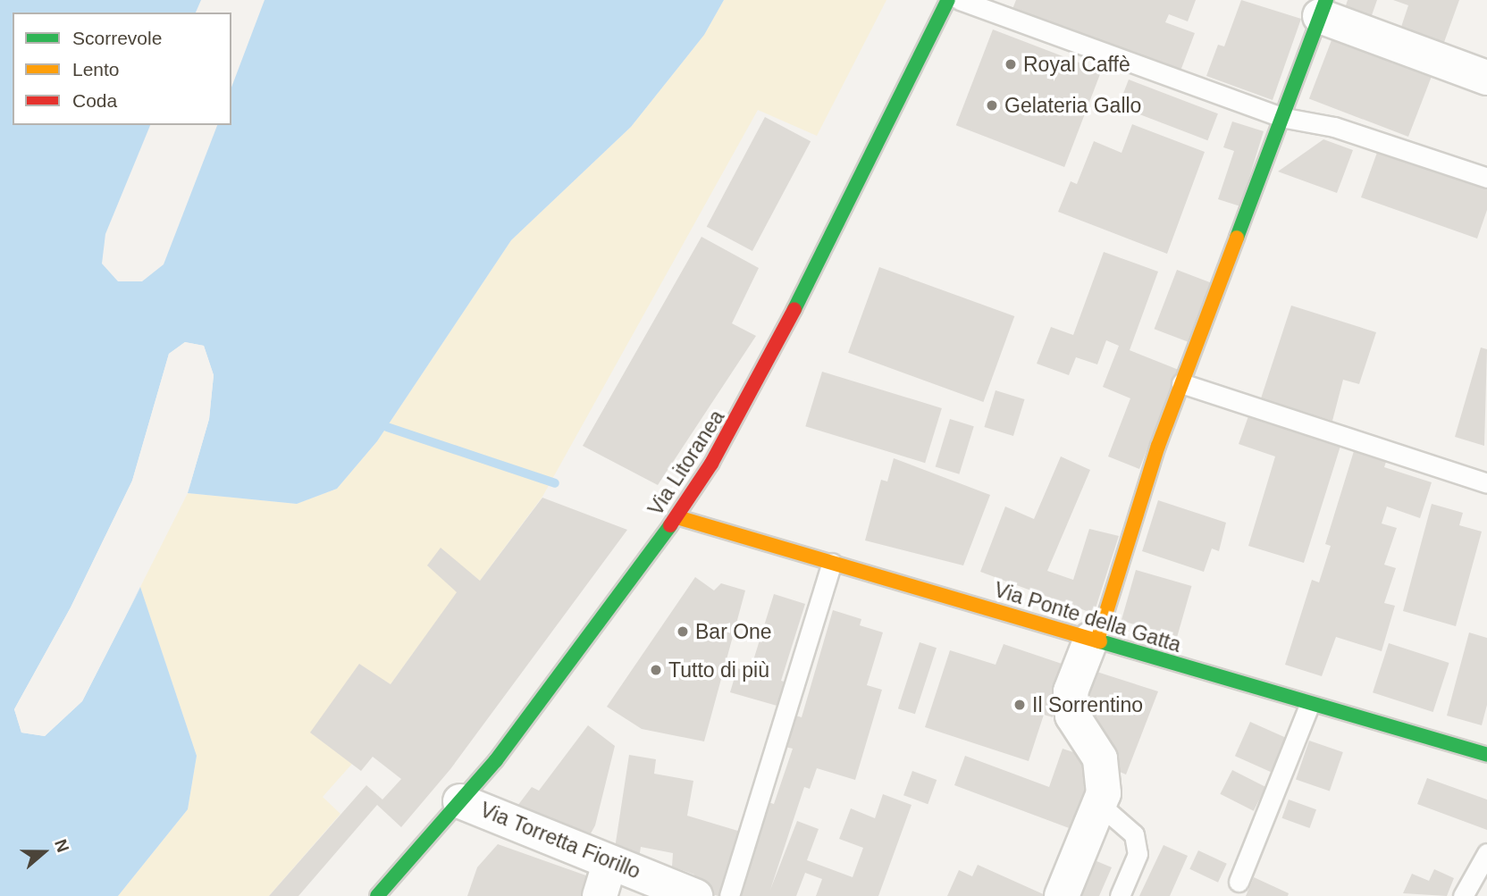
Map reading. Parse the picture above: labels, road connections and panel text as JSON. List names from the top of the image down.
{
  "streets": {
    "street": ["Via Litoranea", "Via Ponte della Gatta", "Via Torretta Fiorillo"]
  },
  "crossings": [
    ["Via Litoranea", "Via Ponte della Gatta"],
    ["Via Litoranea", "Via Torretta Fiorillo"]
  ],
  "places": [
    "Royal Caffè",
    "Gelateria Gallo",
    "Bar One",
    "Tutto di più",
    "Il Sorrentino"
  ],
  "legend": ["Scorrevole", "Lento", "Coda"],
  "north": "right"
}
